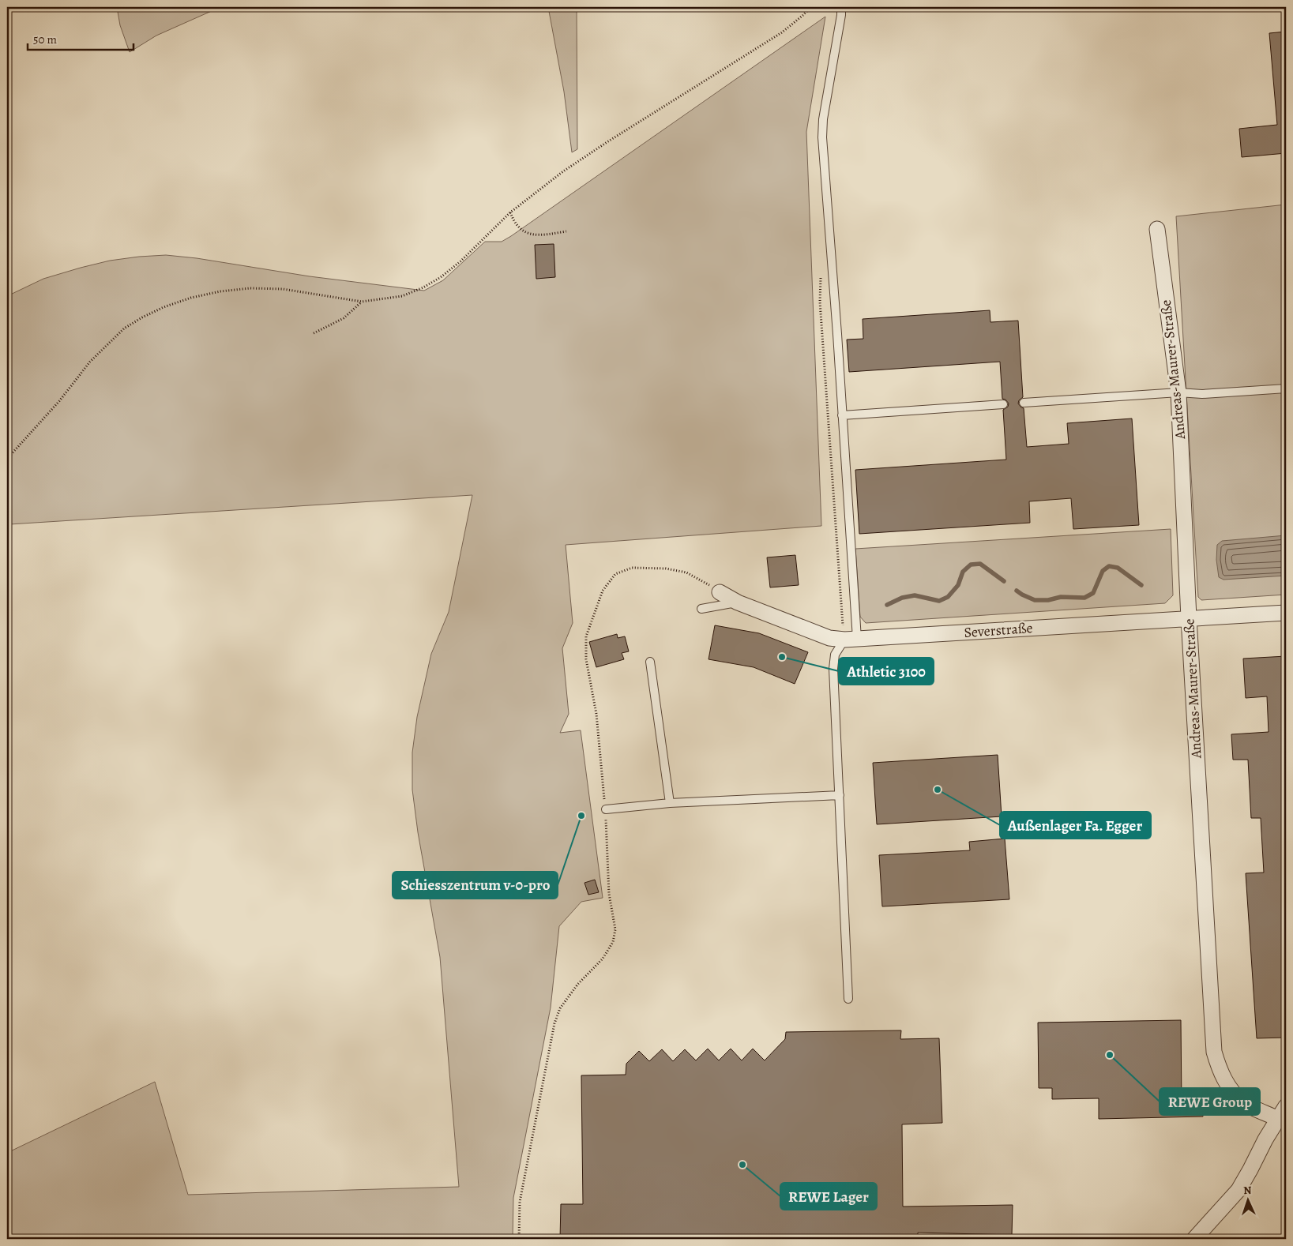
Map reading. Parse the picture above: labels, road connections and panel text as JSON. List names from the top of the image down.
{
  "streets": {
    "street": ["Andreas-Maurer-Straße", "Severstraße"]
  },
  "crossings": [
    ["Andreas-Maurer-Straße", "Severstraße"]
  ],
  "places": [
    "Athletic 3100",
    "Außenlager Fa. Egger",
    "Schiesszentrum v-0-pro",
    "REWE Group",
    "REWE Lager"
  ],
  "scale_bar": "50 m",
  "north": "top"
}
